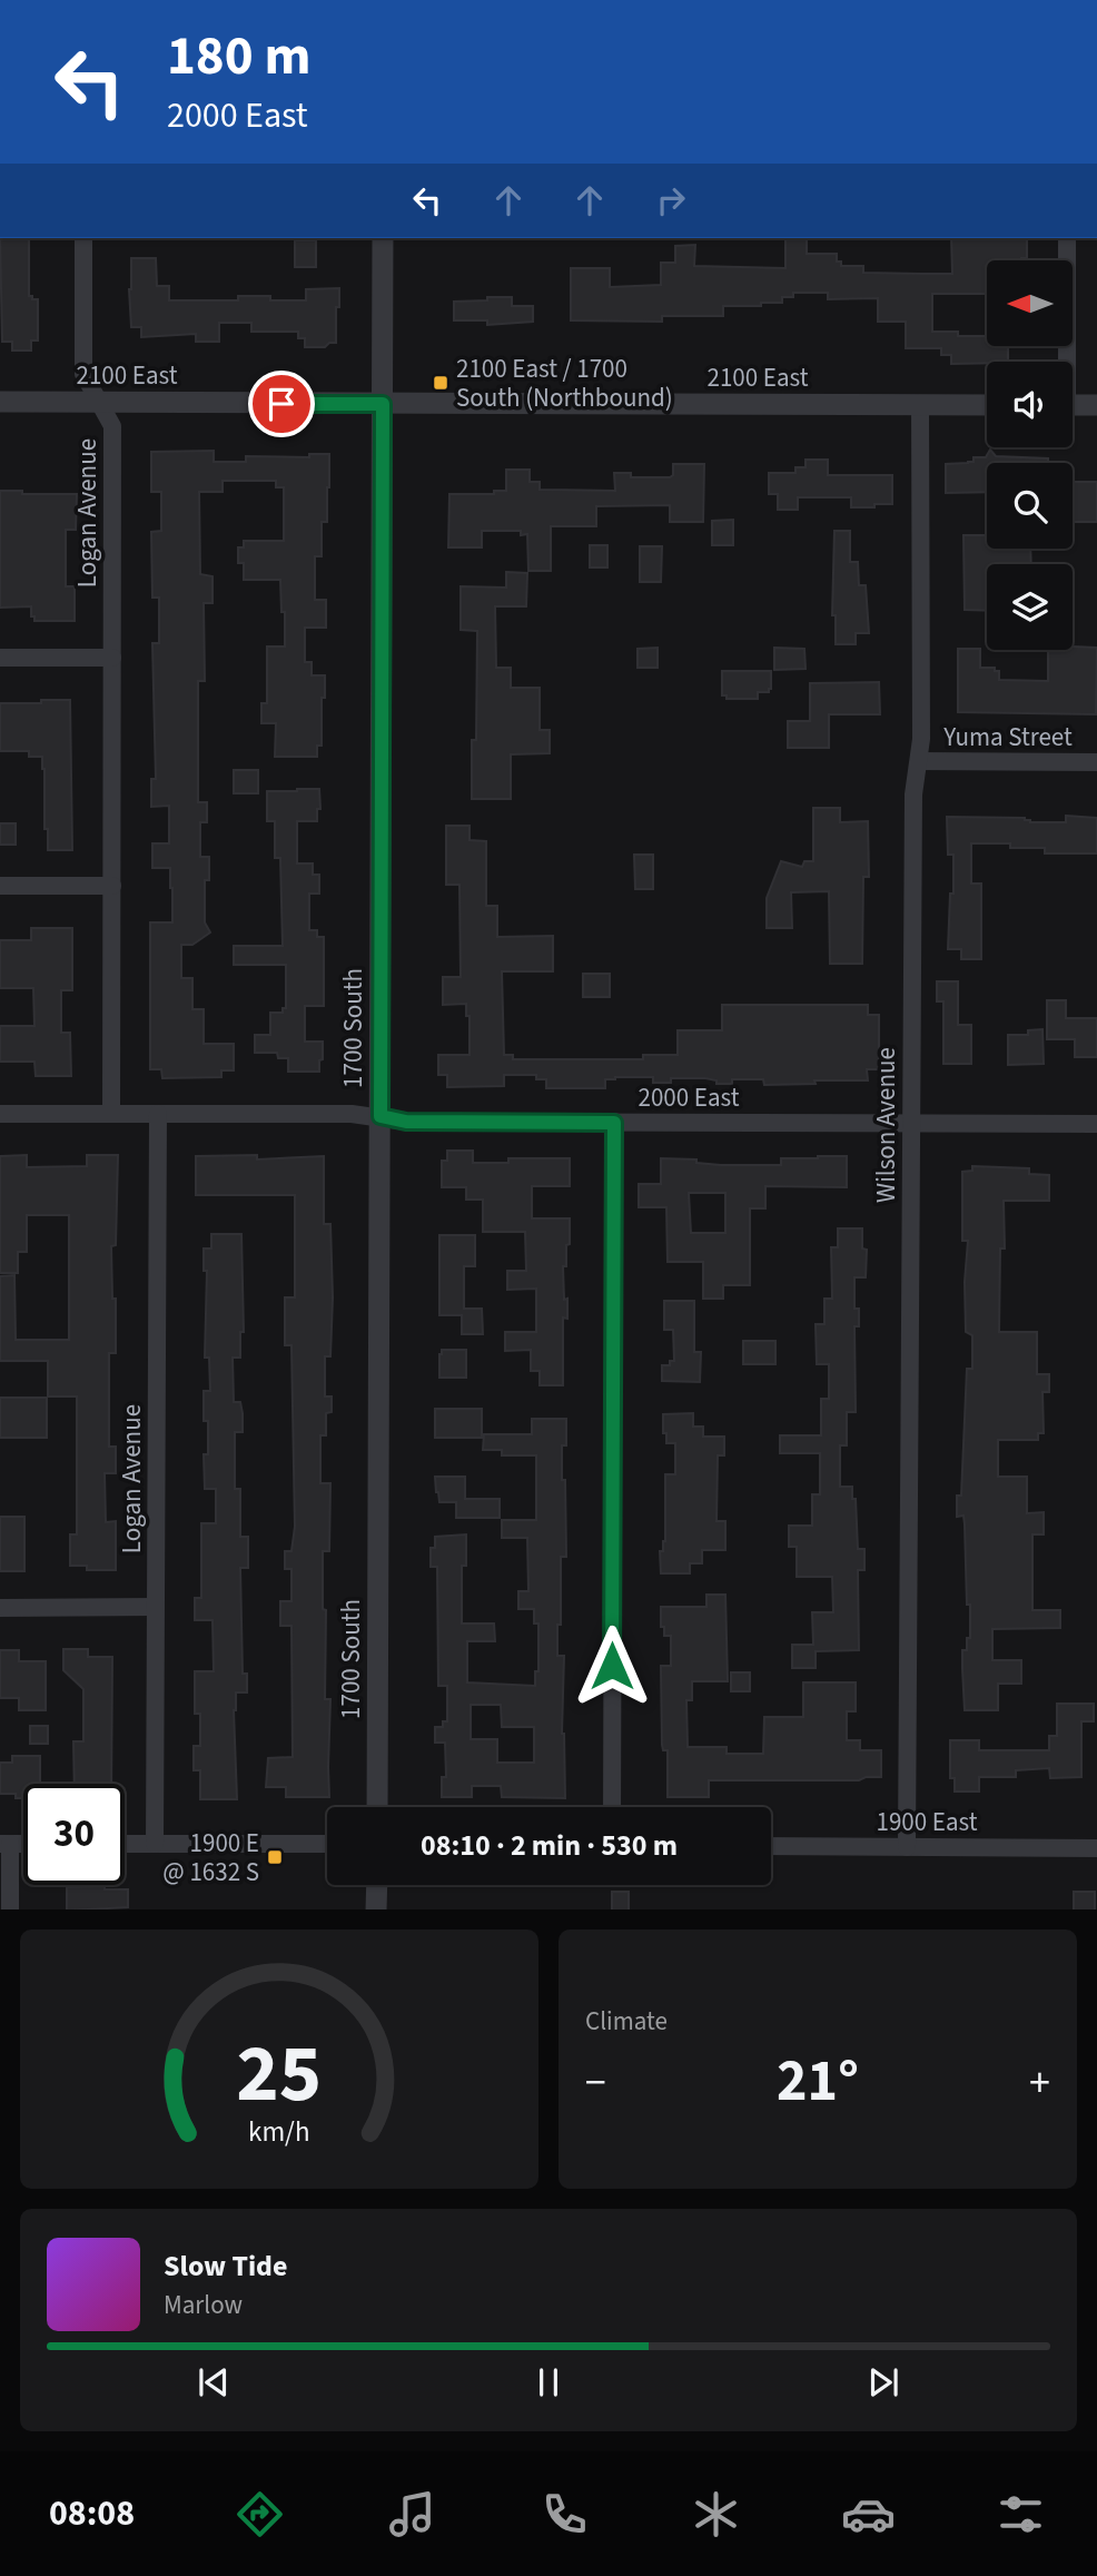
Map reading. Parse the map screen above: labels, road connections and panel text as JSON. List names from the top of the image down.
{
  "streets": {
    "street": [
      "2100 East",
      "Logan Avenue",
      "Yuma Street",
      "1700 South",
      "2000 East",
      "Wilson Avenue",
      "1900 East"
    ]
  },
  "crossings": [
    ["2100 East", "Logan Avenue"],
    ["2100 East", "1700 South"],
    ["2100 East", "Wilson Avenue"],
    ["Logan Avenue", "2000 East"],
    ["Yuma Street", "Wilson Avenue"],
    ["1700 South", "2000 East"],
    ["2000 East", "Wilson Avenue"],
    ["Wilson Avenue", "1900 East"]
  ],
  "places": {
    "transit": ["2100 East / 1700 South (Northbound)", "1900 E @ 1632 S"]
  },
  "north": "left",
  "page": {
    "turn": ["180 m", "2000 East"],
    "limit": "30",
    "trip": "08:10 · 2 min · 530 m",
    "tile": "Climate",
    "heat": ["−", "21°", "+"],
    "song": ["Slow Tide", "Marlow"],
    "tabs": "08:08",
    "gauge": ["25", "km/h"]
  }
}
